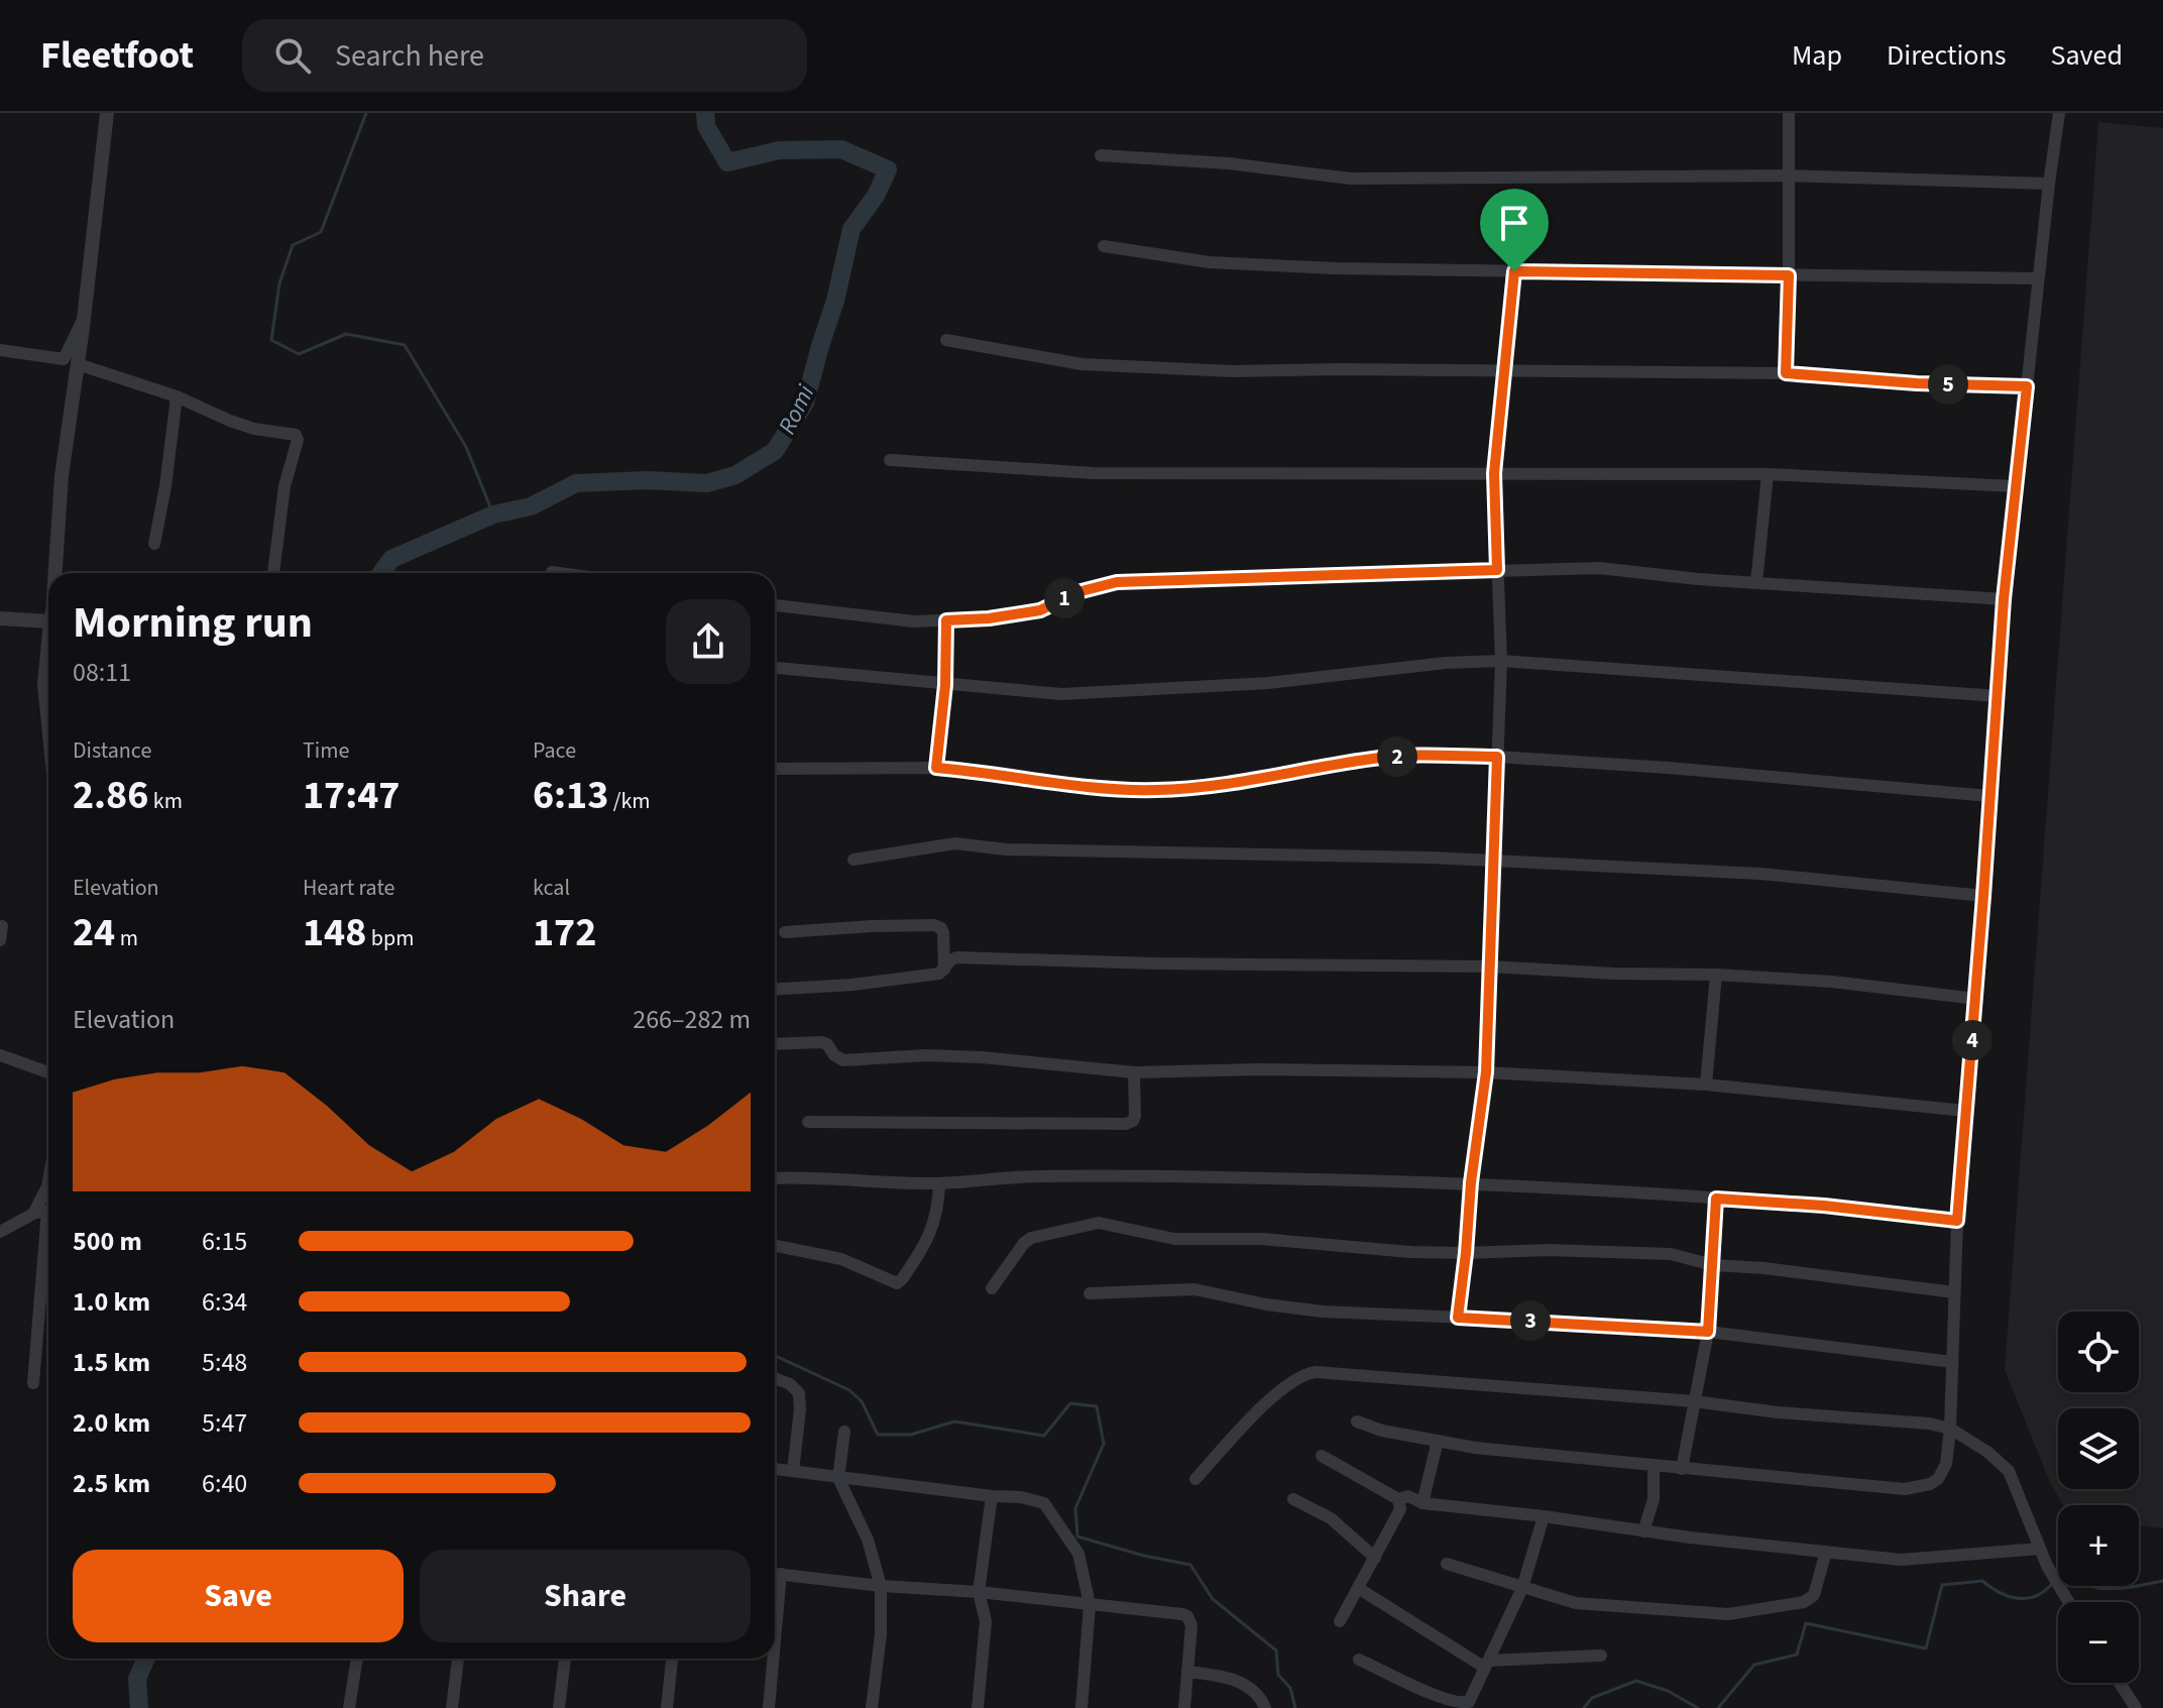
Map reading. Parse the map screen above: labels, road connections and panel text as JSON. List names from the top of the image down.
{
  "water": ["Romi"],
  "page": {
    "header": "Fleetfoot",
    "search": "Search here",
    "nav": ["Map", "Directions", "Saved"],
    "pins": [
      "5",
      "1",
      "2",
      "4",
      "3"
    ],
    "heading": ["Morning run", "08:11"],
    "stats": [
      ["Distance", "2.86 km"],
      ["Time", "17:47"],
      ["Pace", "6:13 /km"],
      ["Elevation", "24 m"],
      ["Heart rate", "148 bpm"],
      ["kcal", "172"]
    ],
    "chart": ["Elevation", "266–282 m"],
    "list": [
      {
        "name": "500 m",
        "note": "6:15"
      },
      {
        "name": "1.0 km",
        "note": "6:34"
      },
      {
        "name": "1.5 km",
        "note": "5:48"
      },
      {
        "name": "2.0 km",
        "note": "5:47"
      },
      {
        "name": "2.5 km",
        "note": "6:40"
      }
    ],
    "map_buttons": ["+", "−"],
    "buttons": ["Save", "Share"]
  }
}
